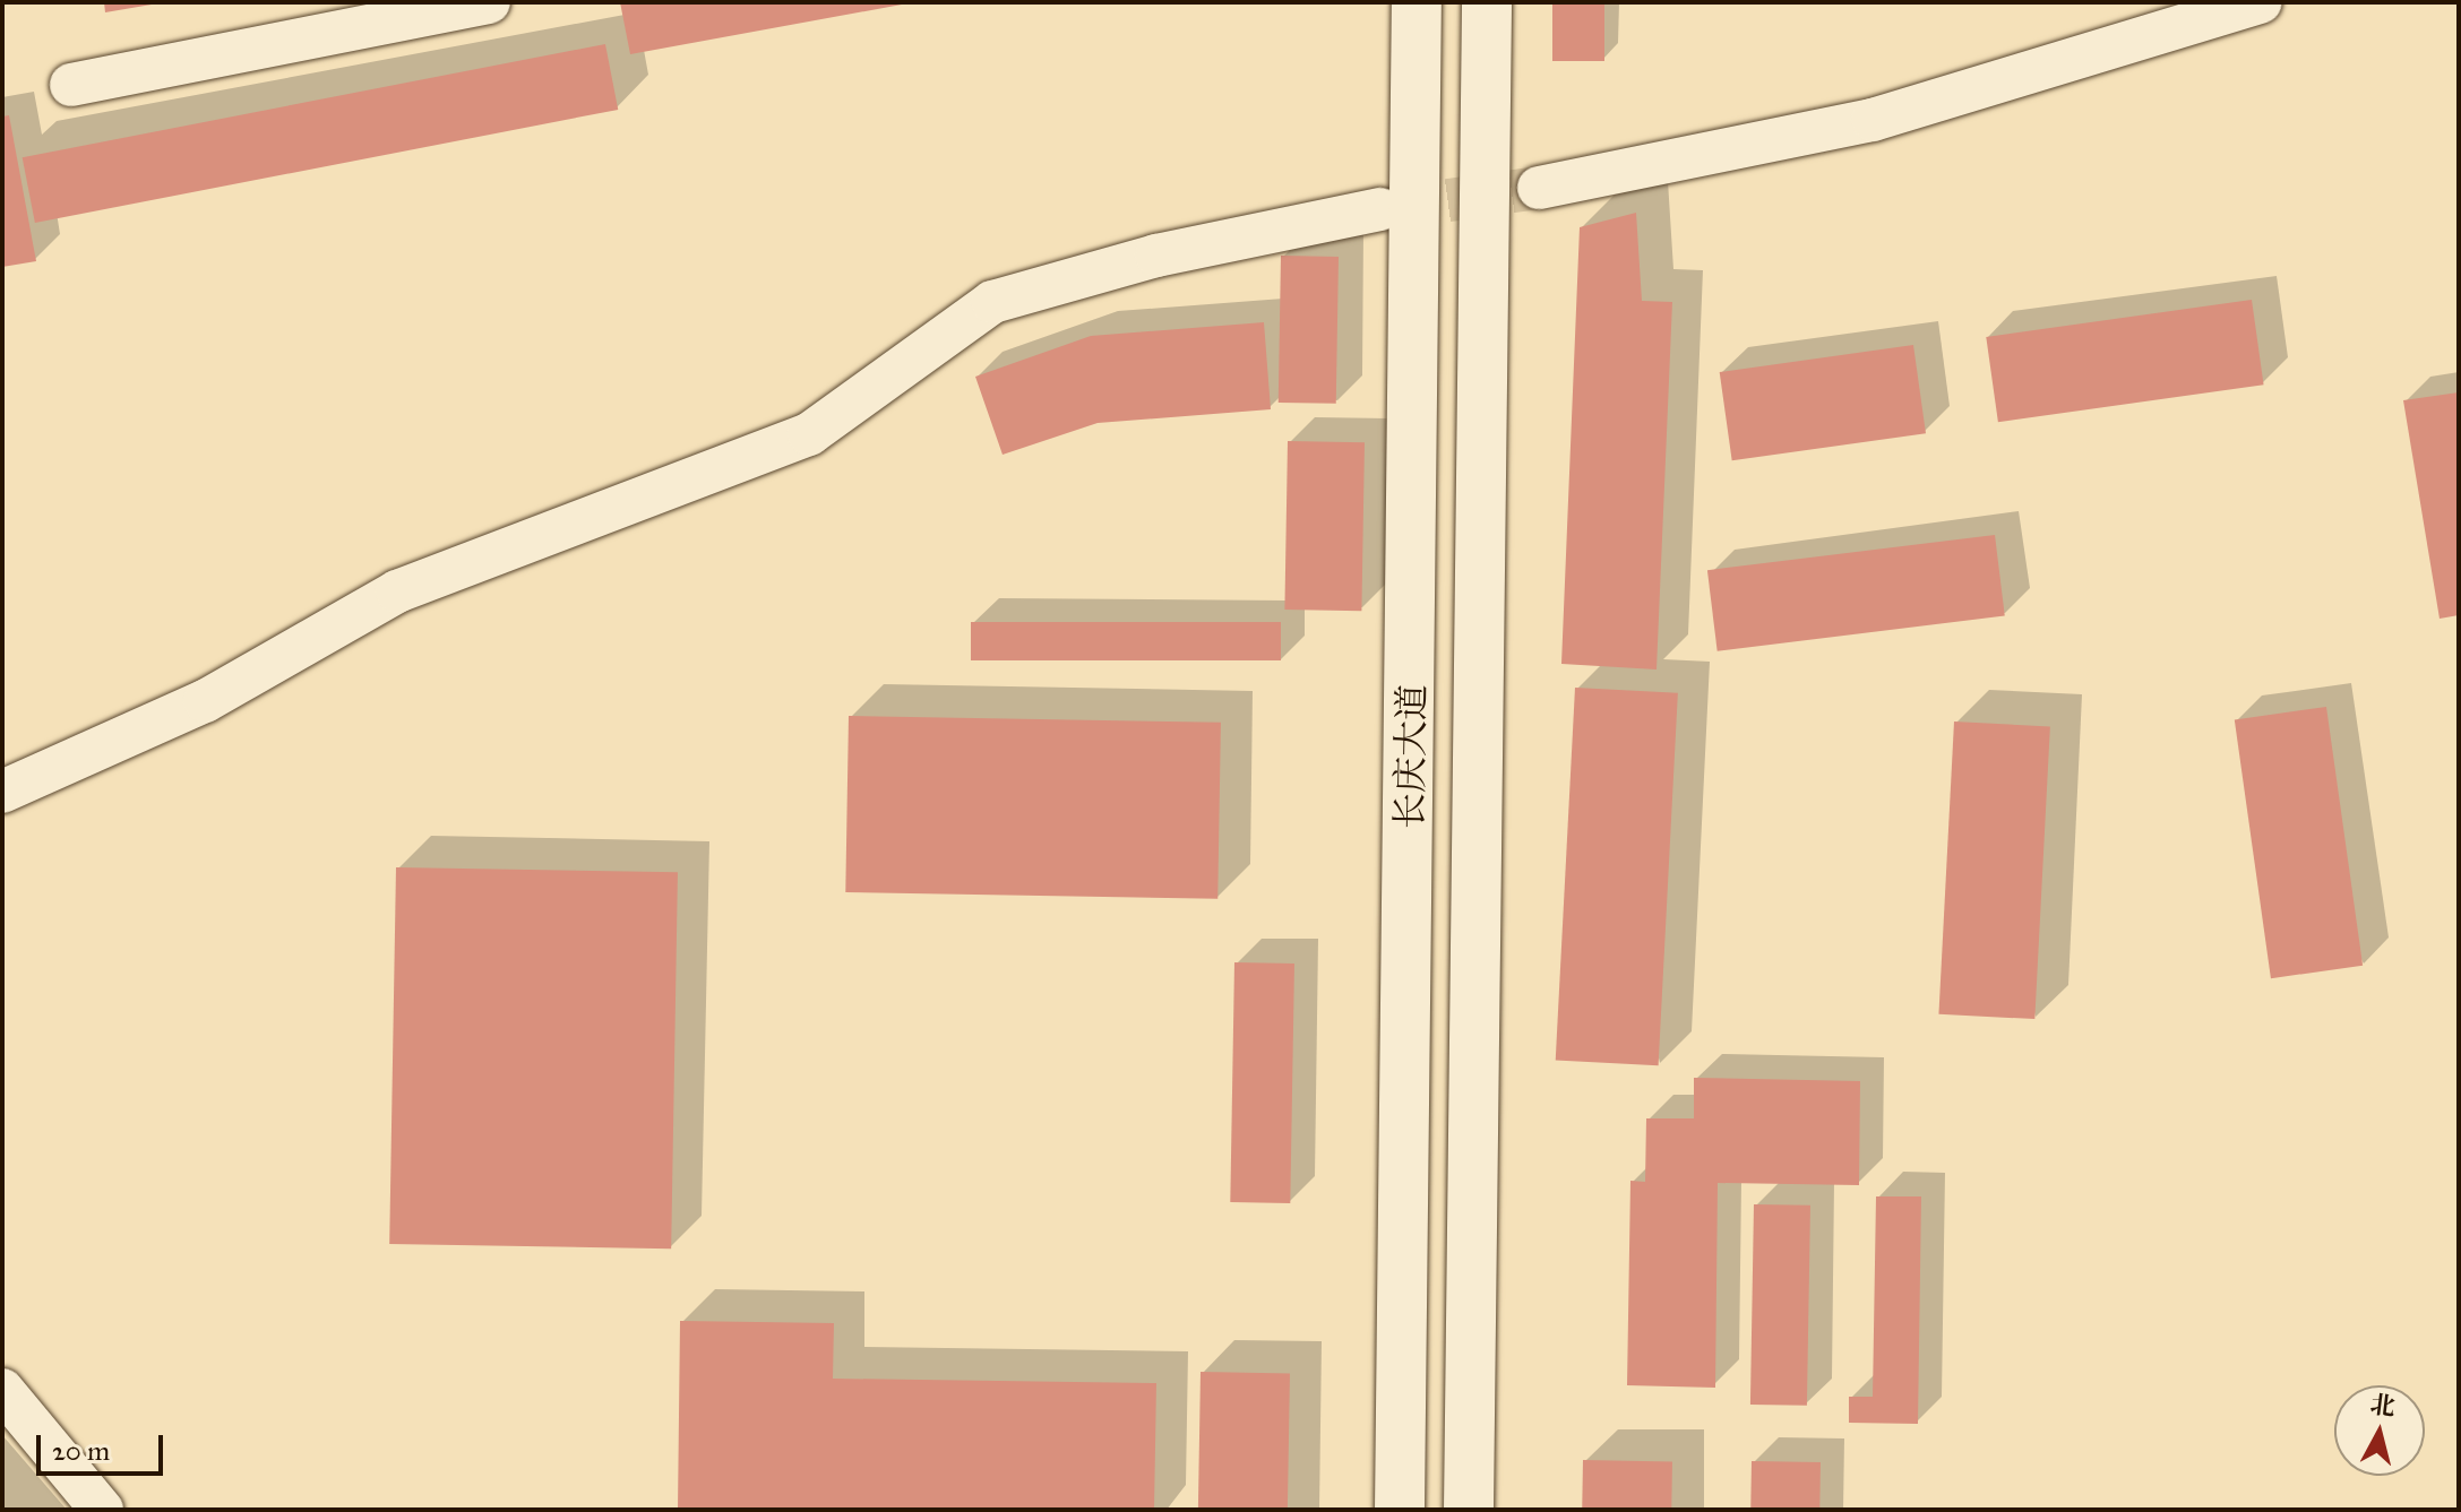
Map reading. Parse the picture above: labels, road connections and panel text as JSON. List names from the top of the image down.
{
  "streets": {
    "main road": ["长庆大道"]
  },
  "scale_bar": "20 m",
  "north": "top"
}
